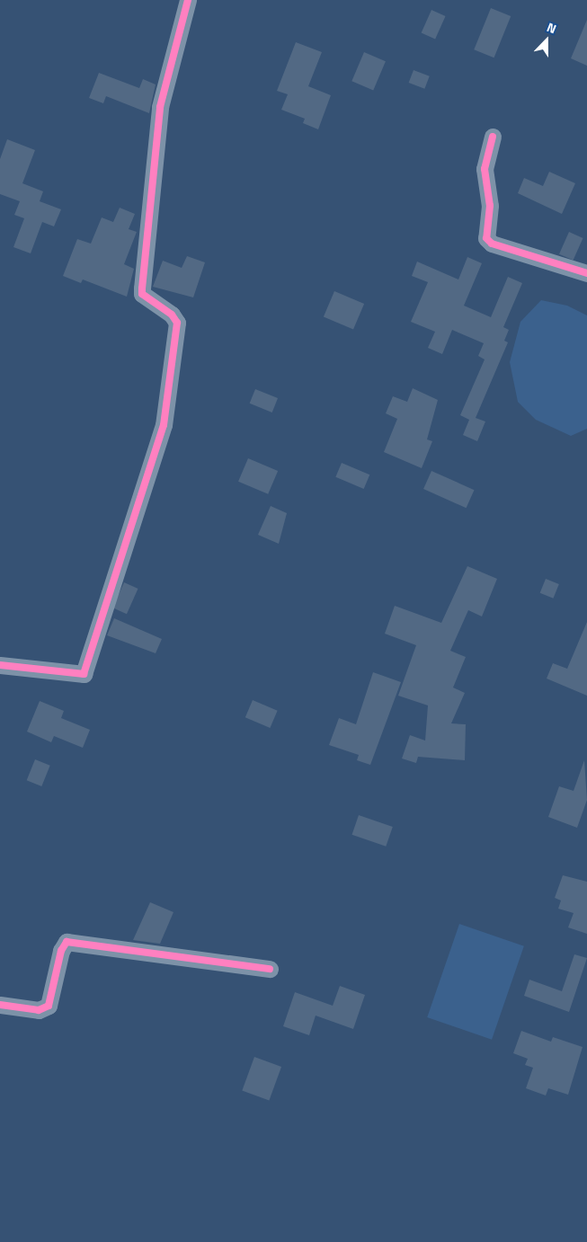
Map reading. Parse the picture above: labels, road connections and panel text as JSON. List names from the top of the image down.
{
  "north": "top"
}
